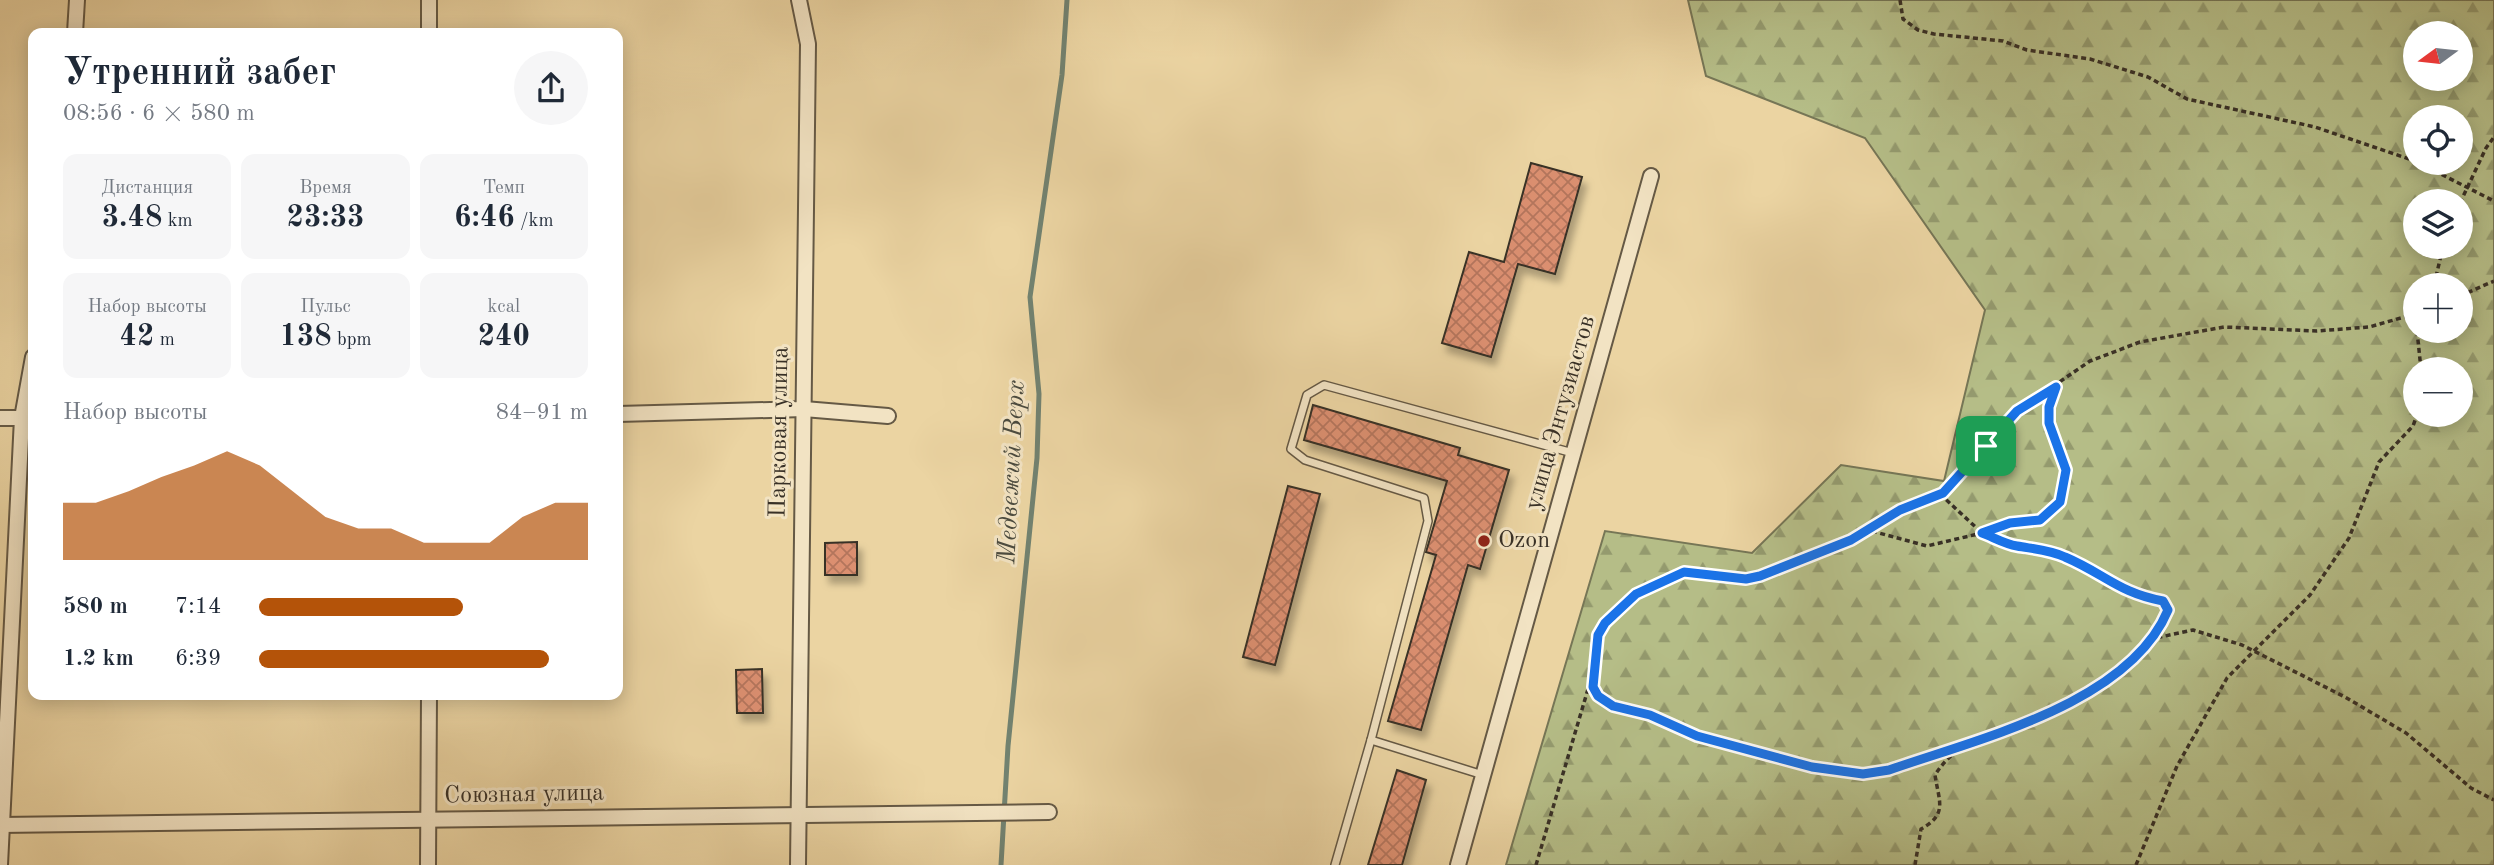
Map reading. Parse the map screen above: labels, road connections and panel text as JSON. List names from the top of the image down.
{
  "streets": {
    "street": ["улица Энтузиастов", "Парковая улица", "Союзная улица"]
  },
  "crossings": [
    ["Парковая улица", "Союзная улица"]
  ],
  "water": ["Медвежий Верх"],
  "places": ["Ozon"],
  "north": "left",
  "page": {
    "map_buttons": ["+", "−"],
    "heading": ["Утренний забег", "08:56 · 6 × 580 m"],
    "stats": [
      ["Дистанция", "3.48 km"],
      ["Время", "23:33"],
      ["Темп", "6:46 /km"],
      ["Набор высоты", "42 m"],
      ["Пульс", "138 bpm"],
      ["kcal", "240"]
    ],
    "chart": ["Набор высоты", "84–91 m"],
    "list": [
      {
        "name": "580 m",
        "note": "7:14"
      },
      {
        "name": "1.2 km",
        "note": "6:39"
      }
    ]
  }
}
